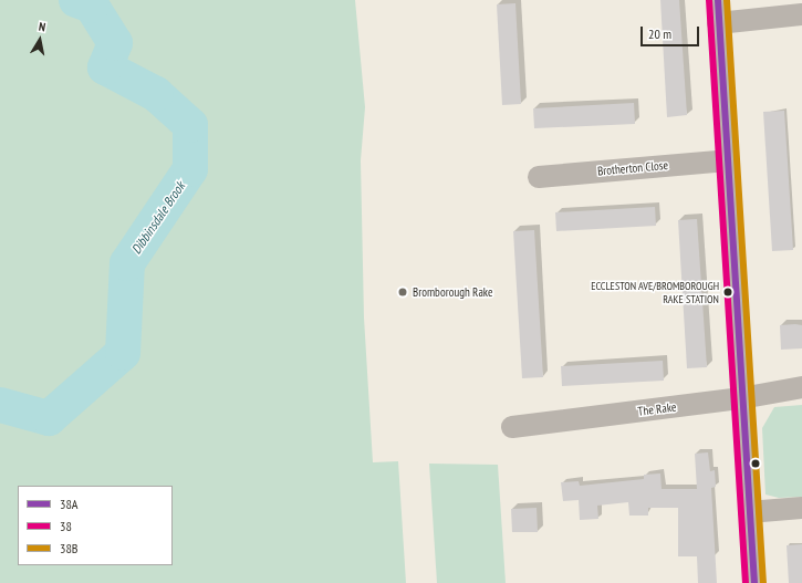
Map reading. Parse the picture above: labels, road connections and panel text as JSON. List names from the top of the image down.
{
  "streets": {
    "street": ["Brotherton Close", "The Rake"]
  },
  "water": ["Dibbinsdale Brook"],
  "places": ["Bromborough Rake", "ECCLESTON AVE/BROMBOROUGH RAKE STATION"],
  "lines": ["transit line 38A", "transit line 38", "transit line 38B"],
  "legend": ["38A", "38", "38B"],
  "scale_bar": "20 m",
  "north": "top"
}
